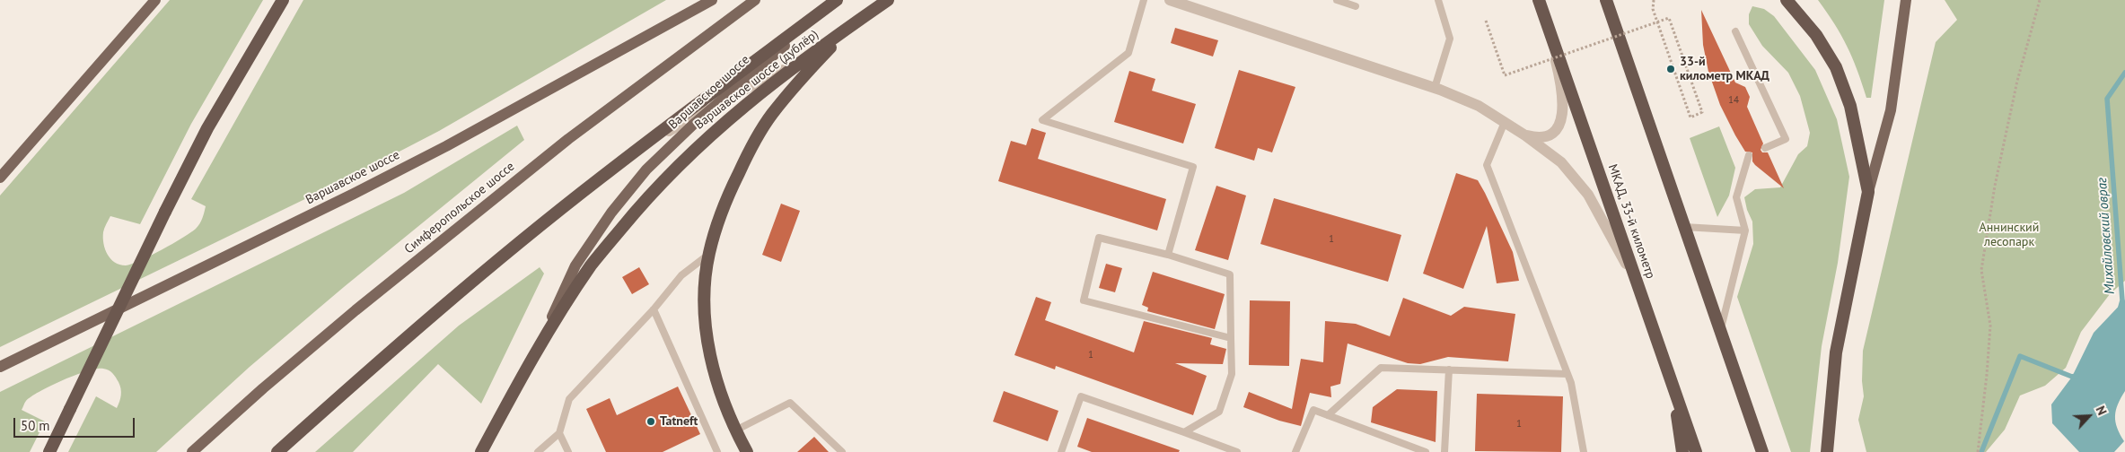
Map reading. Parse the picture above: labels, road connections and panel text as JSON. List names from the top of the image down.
{
  "streets": {
    "highway": ["Варшавское шоссе (дублёр)", "Варшавское шоссе", "МКАД, 33-й километр"],
    "main road": ["Симферопольское шоссе"]
  },
  "crossings": [
    ["Варшавское шоссе (дублёр)", "Варшавское шоссе"]
  ],
  "water": ["Михайловский овраг"],
  "parks": ["Аннинский лесопарк"],
  "places": ["33-й километр МКАД", "Tatneft"],
  "house_numbers": [
    "14",
    "1",
    "1",
    "1"
  ],
  "scale_bar": "50 m",
  "north": "top right"
}
